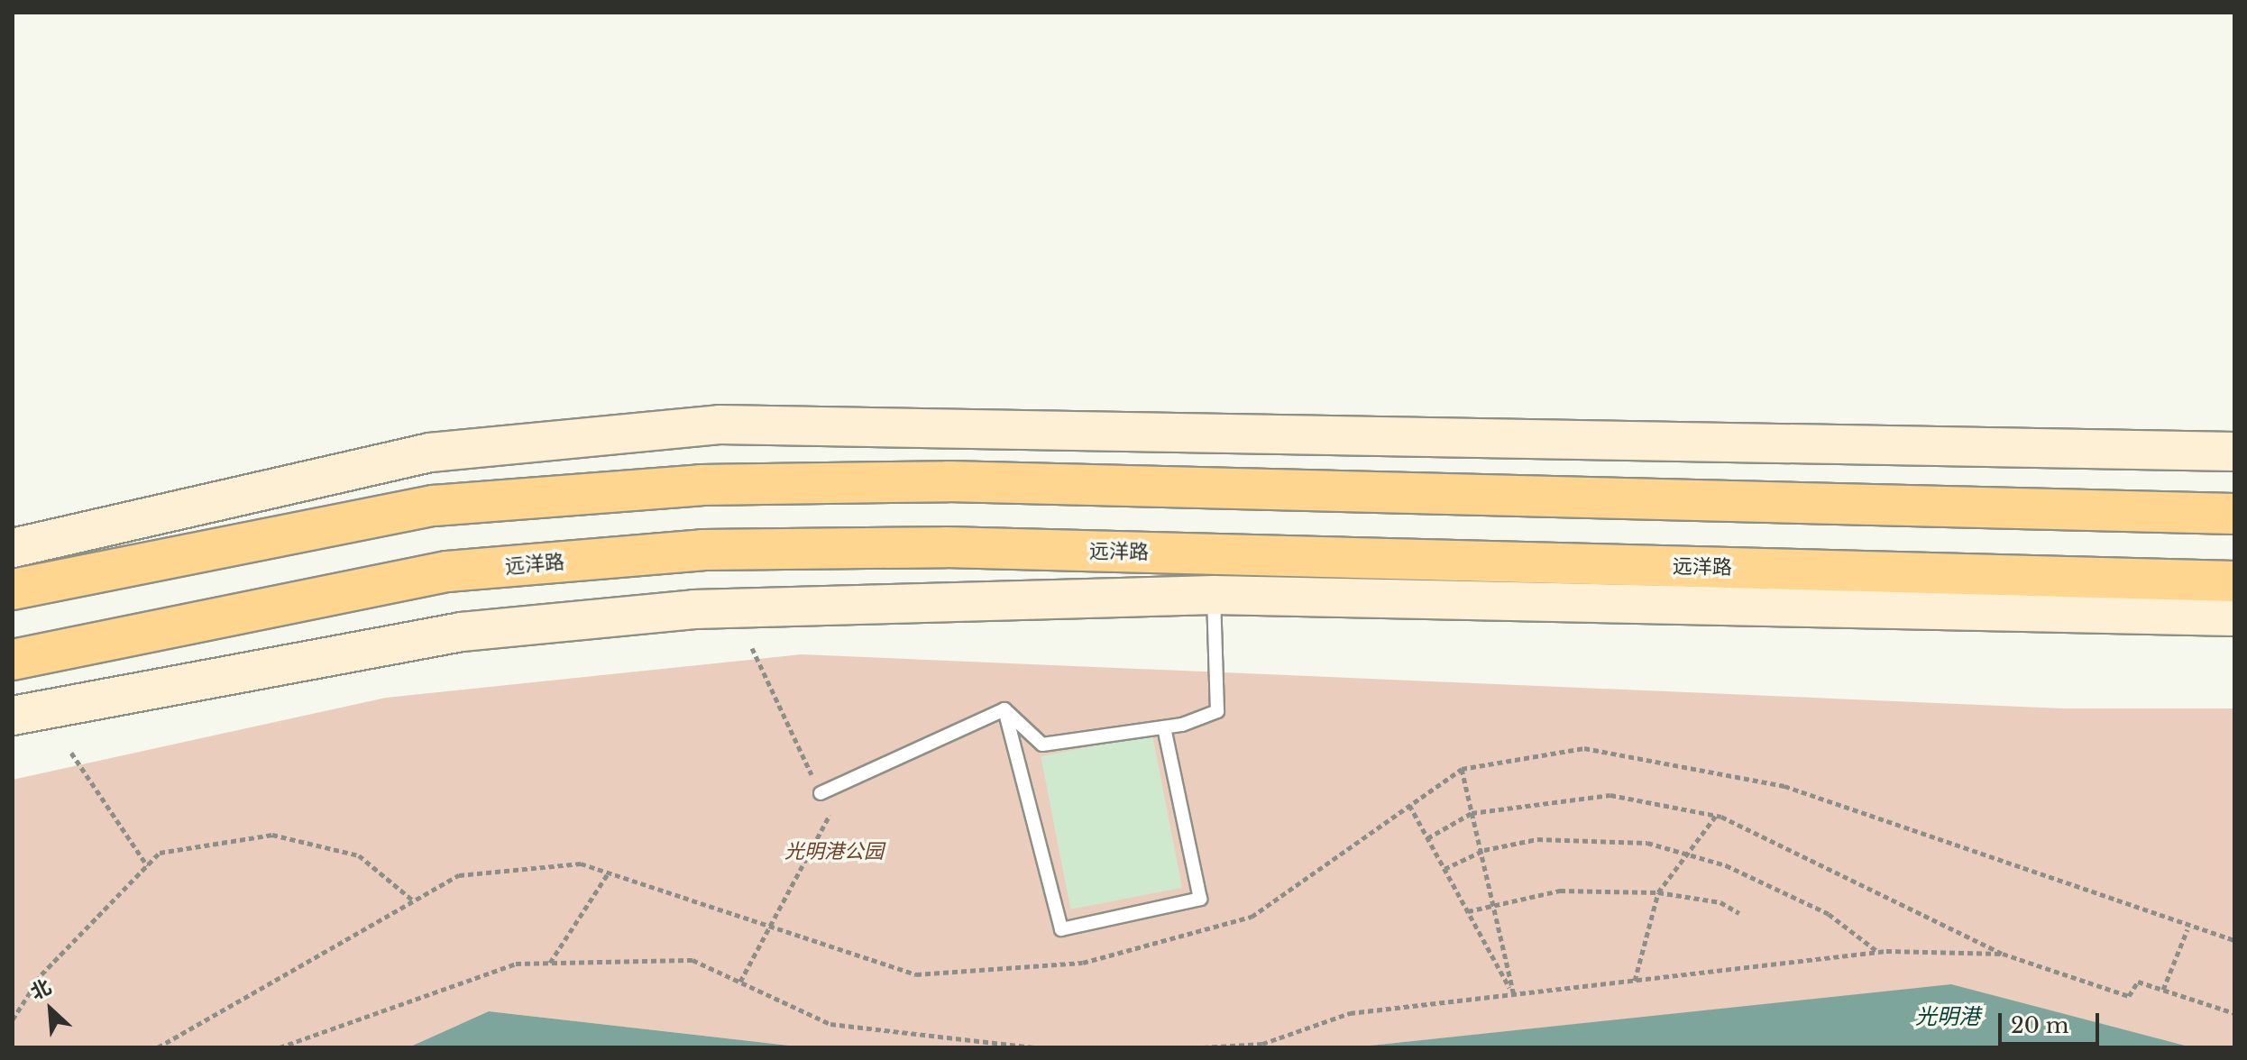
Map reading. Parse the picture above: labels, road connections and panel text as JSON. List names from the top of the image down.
{
  "streets": {
    "highway": ["远洋路"]
  },
  "water": ["光明港"],
  "parks": ["光明港公园"],
  "scale_bar": "20 m",
  "north": "top left"
}
